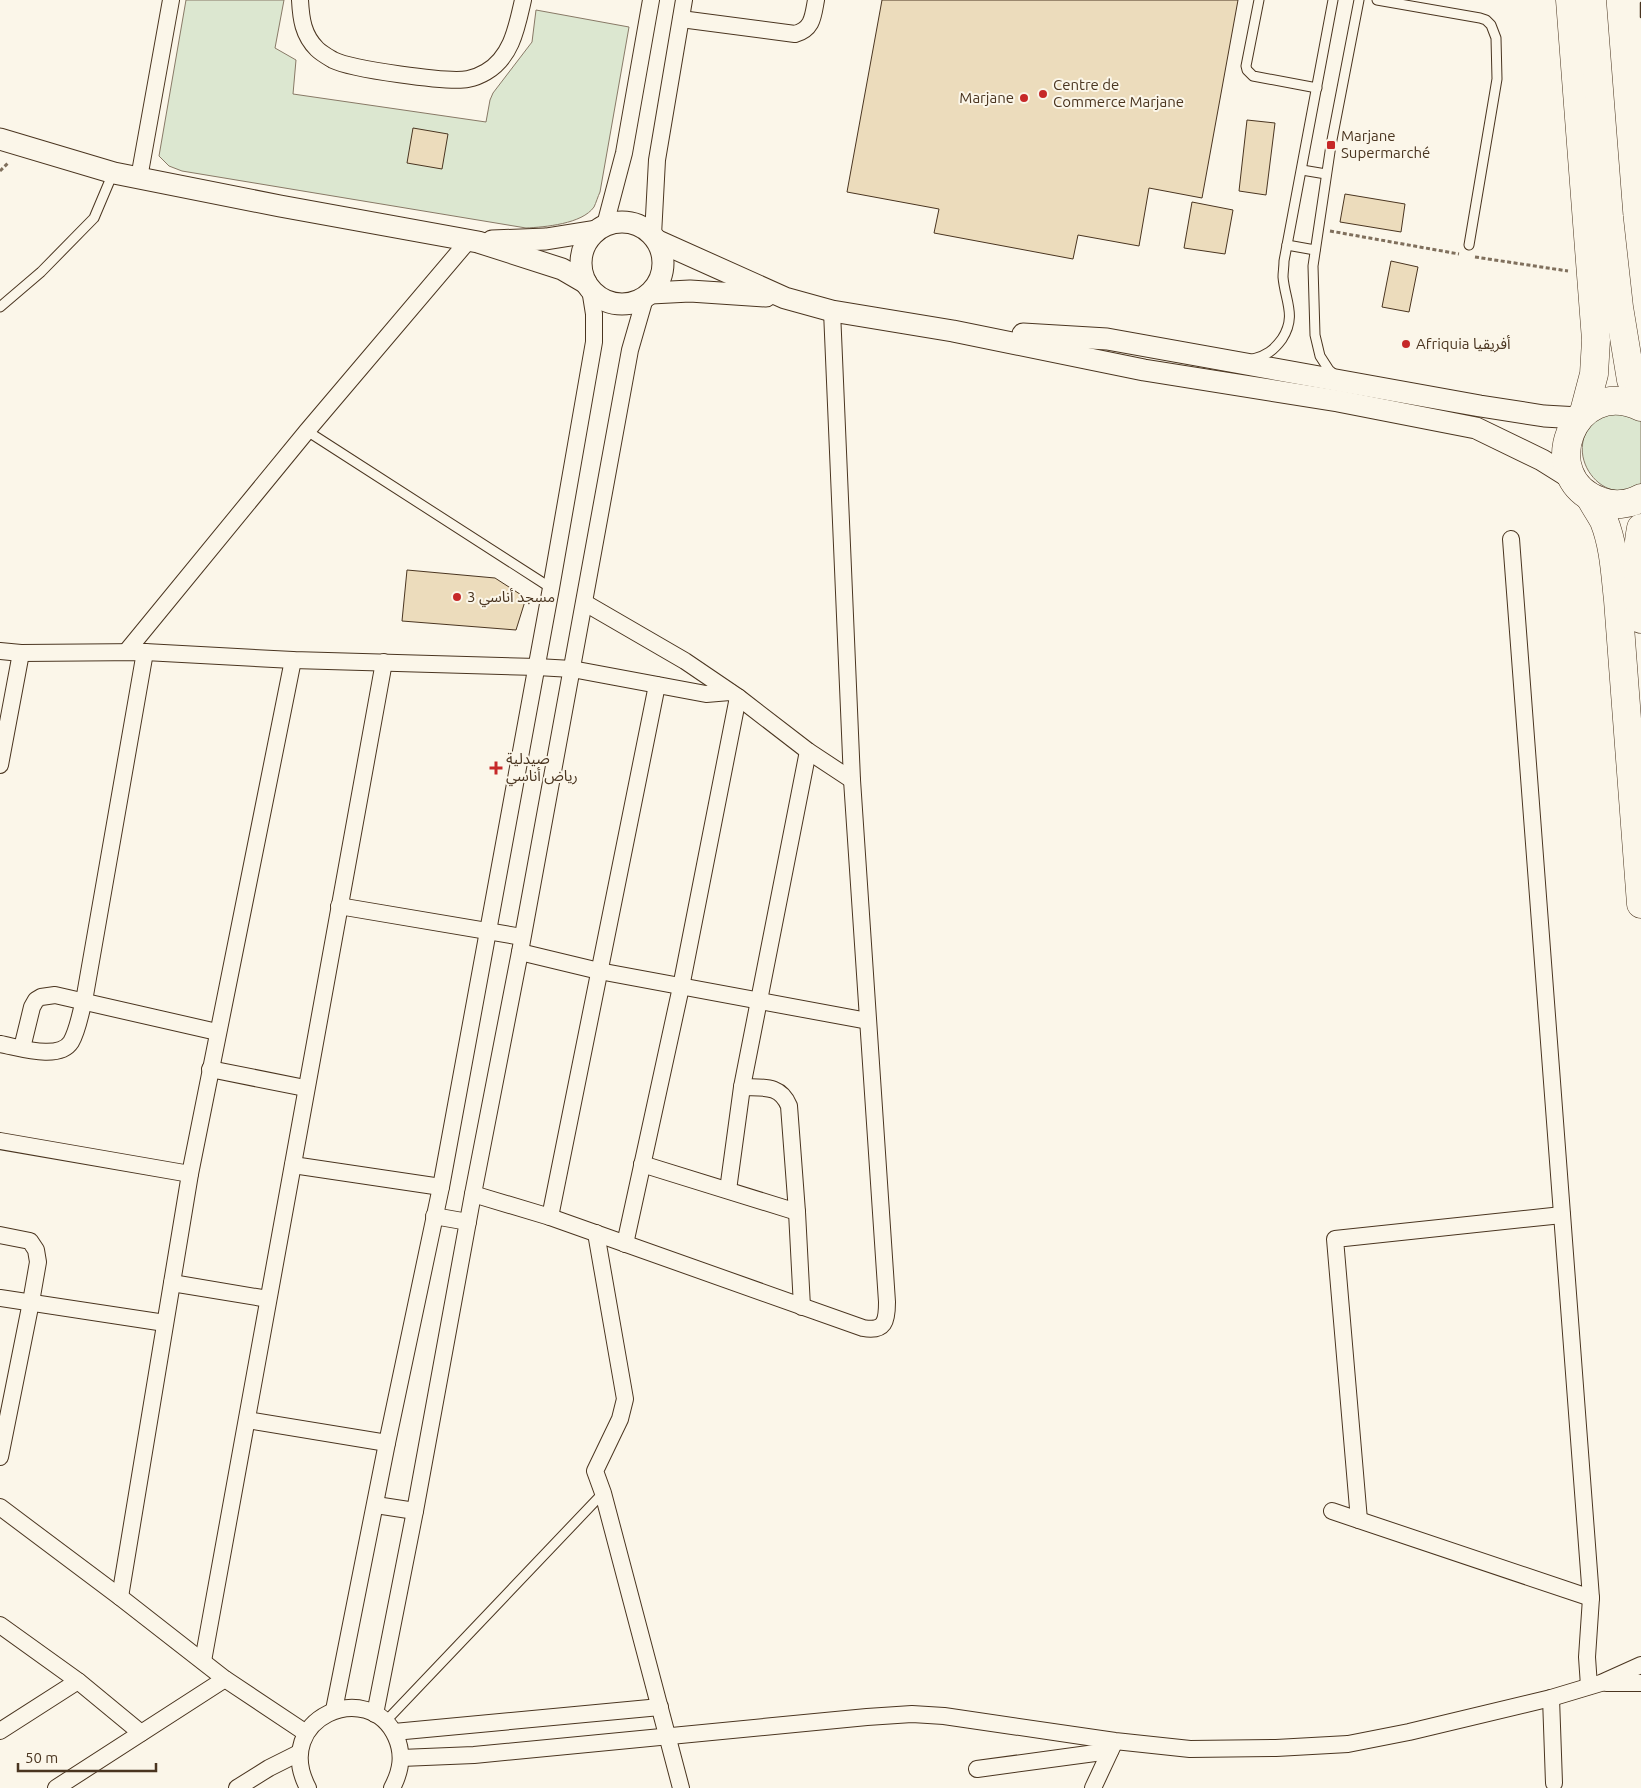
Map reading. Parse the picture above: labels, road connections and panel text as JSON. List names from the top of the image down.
{
  "places": {
    "other": [
      "Centre de Commerce Marjane",
      "Marjane",
      "Afriquia أفريقيا",
      "مسجد أناسي 3"
    ],
    "transit": ["Marjane Supermarché"],
    "health": ["صيدلية رياض أناسي"]
  },
  "scale_bar": "50 m"
}
